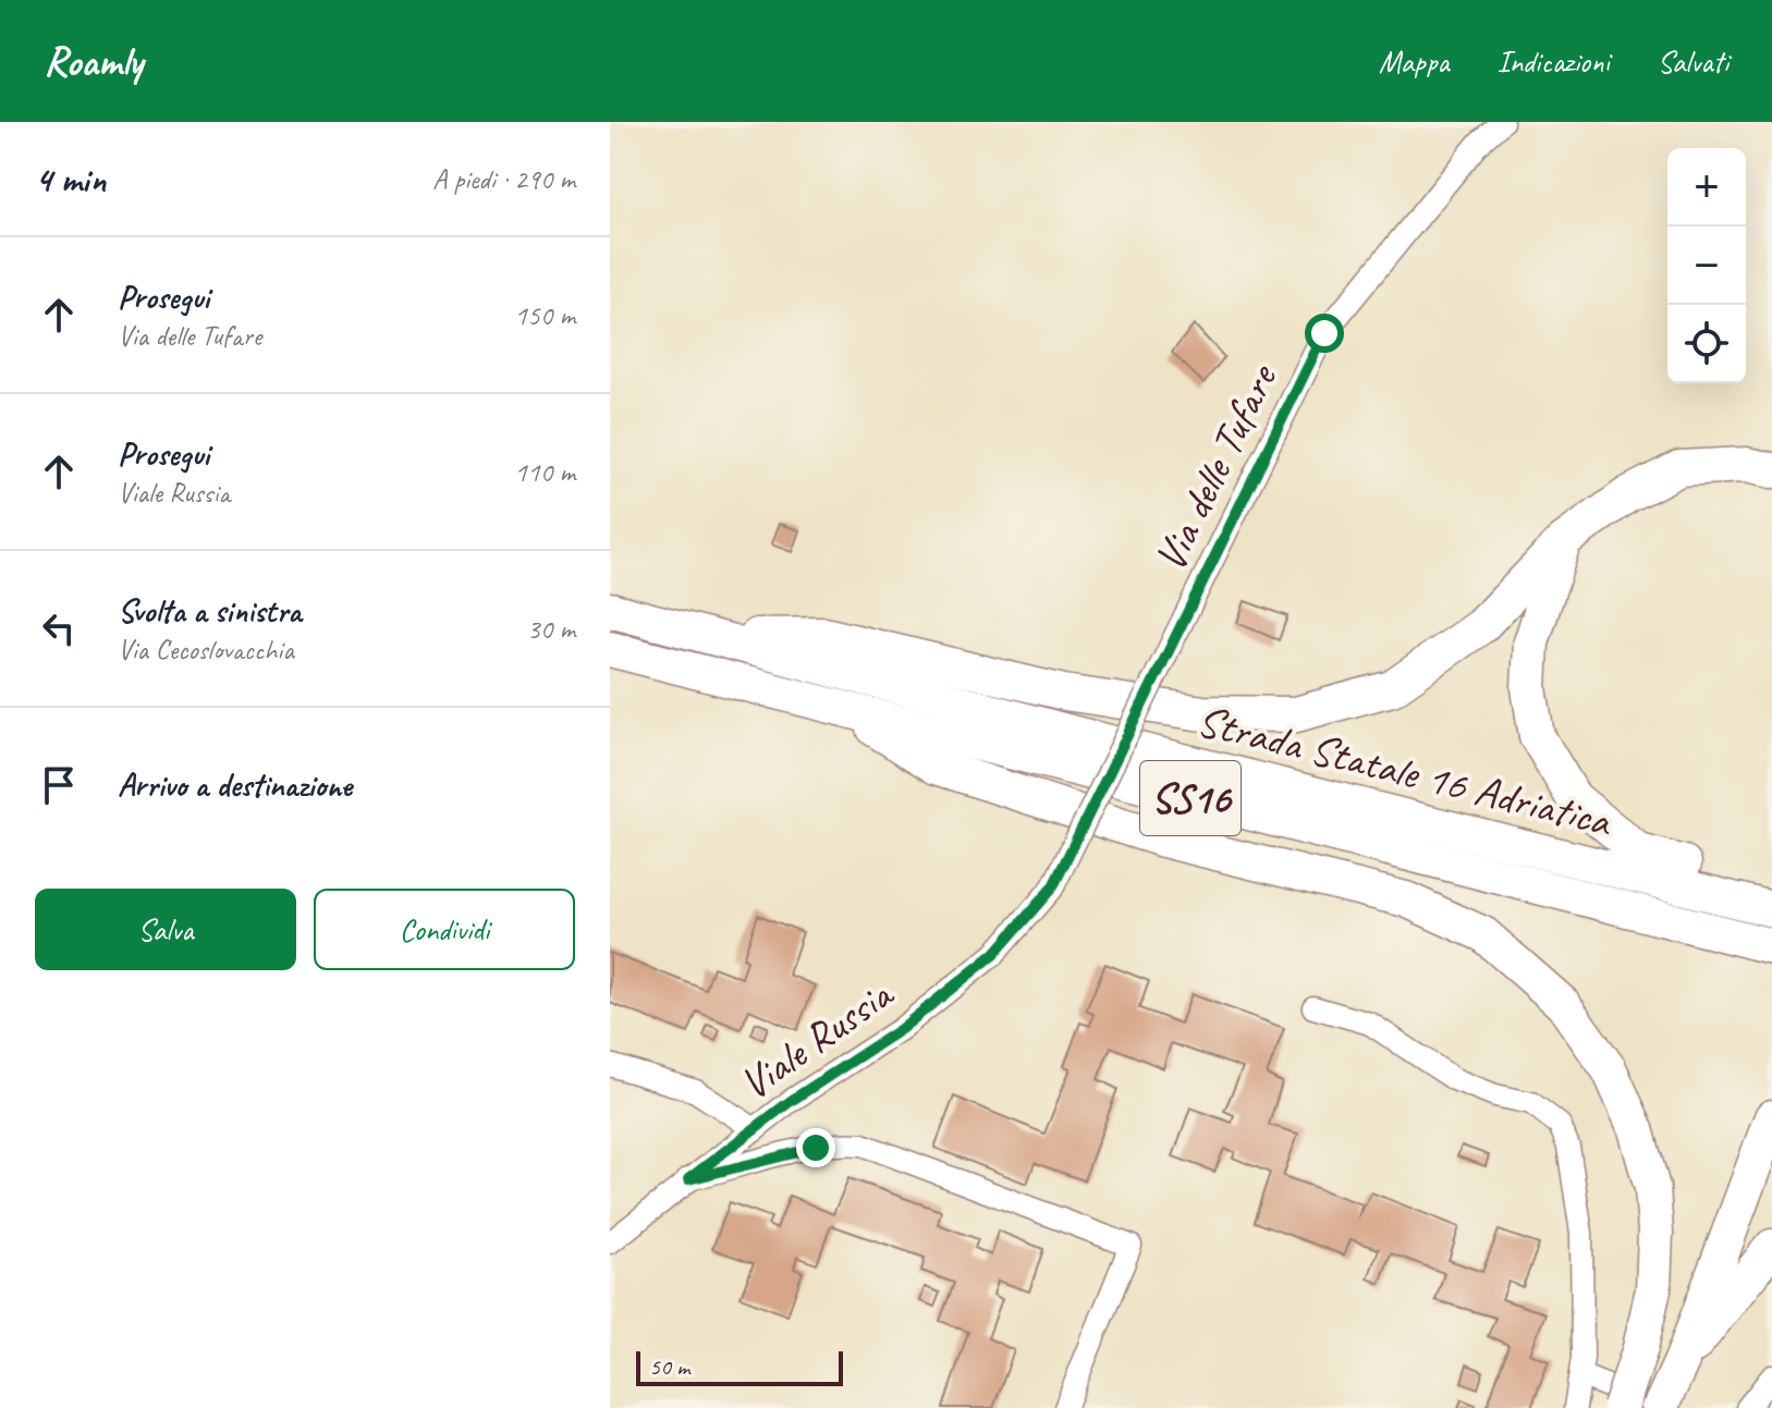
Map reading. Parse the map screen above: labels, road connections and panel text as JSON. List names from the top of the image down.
{
  "streets": {
    "highway": ["Strada Statale 16 Adriatica", "SS16"],
    "street": ["Via delle Tufare", "Viale Russia"]
  },
  "crossings": [
    ["Via delle Tufare", "Viale Russia"],
    ["Strada Statale 16 Adriatica", "SS16"]
  ],
  "scale_bar": "50 m",
  "page": {
    "header": "Roamly",
    "nav": ["Mappa", "Indicazioni", "Salvati"],
    "heading": ["4 min", "A piedi · 290 m"],
    "map_buttons": ["+", "−"],
    "list": [
      ["Prosegui", "Via delle Tufare", "150 m"],
      ["Prosegui", "Viale Russia", "110 m"],
      ["Svolta a sinistra", "Via Cecoslovacchia", "30 m"],
      "Arrivo a destinazione"
    ],
    "buttons": ["Salva", "Condividi"],
    "scale": "50 m"
  }
}
